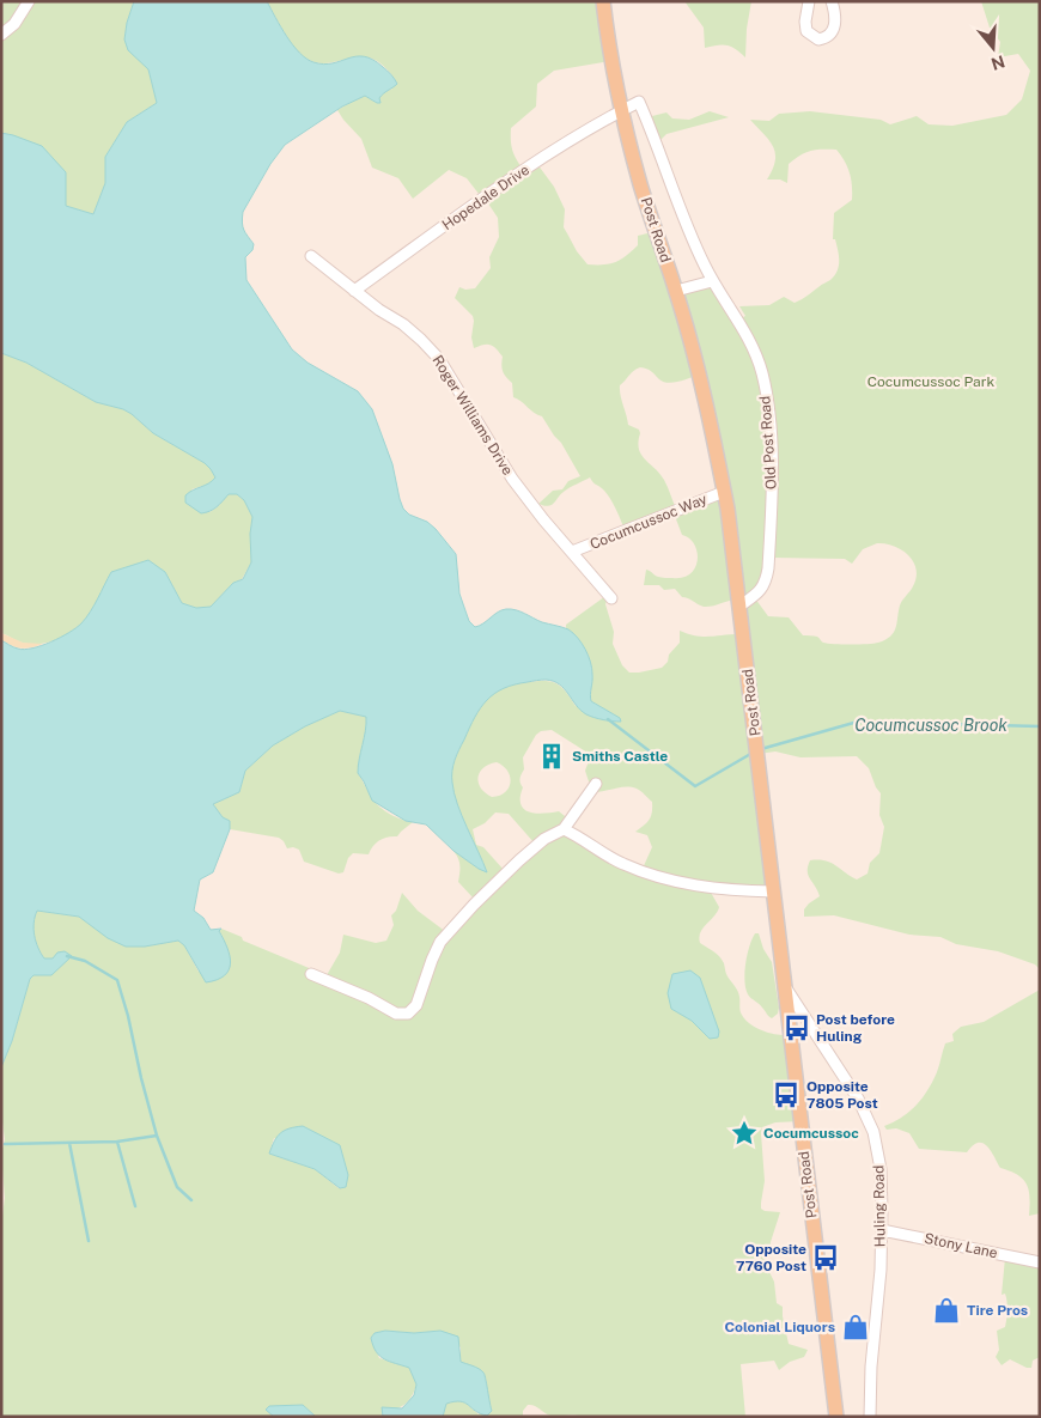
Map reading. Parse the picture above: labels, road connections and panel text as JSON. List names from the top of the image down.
{
  "streets": {
    "main road": ["Post Road"],
    "street": [
      "Hopedale Drive",
      "Roger Williams Drive",
      "Old Post Road",
      "Cocumcussoc Way",
      "Huling Road",
      "Stony Lane"
    ]
  },
  "crossings": [
    ["Hopedale Drive", "Post Road"],
    ["Hopedale Drive", "Roger Williams Drive"],
    ["Hopedale Drive", "Old Post Road"],
    ["Post Road", "Old Post Road"],
    ["Post Road", "Cocumcussoc Way"],
    ["Post Road", "Huling Road"],
    ["Roger Williams Drive", "Cocumcussoc Way"],
    ["Huling Road", "Stony Lane"]
  ],
  "water": ["Cocumcussoc Brook"],
  "parks": ["Cocumcussoc Park"],
  "places": {
    "building": ["Smiths Castle"],
    "bus stop": ["Post before Huling", "Opposite 7805 Post", "Opposite 7760 Post"],
    "place": ["Cocumcussoc"],
    "shop": ["Tire Pros", "Colonial Liquors"]
  },
  "north": "bottom"
}
